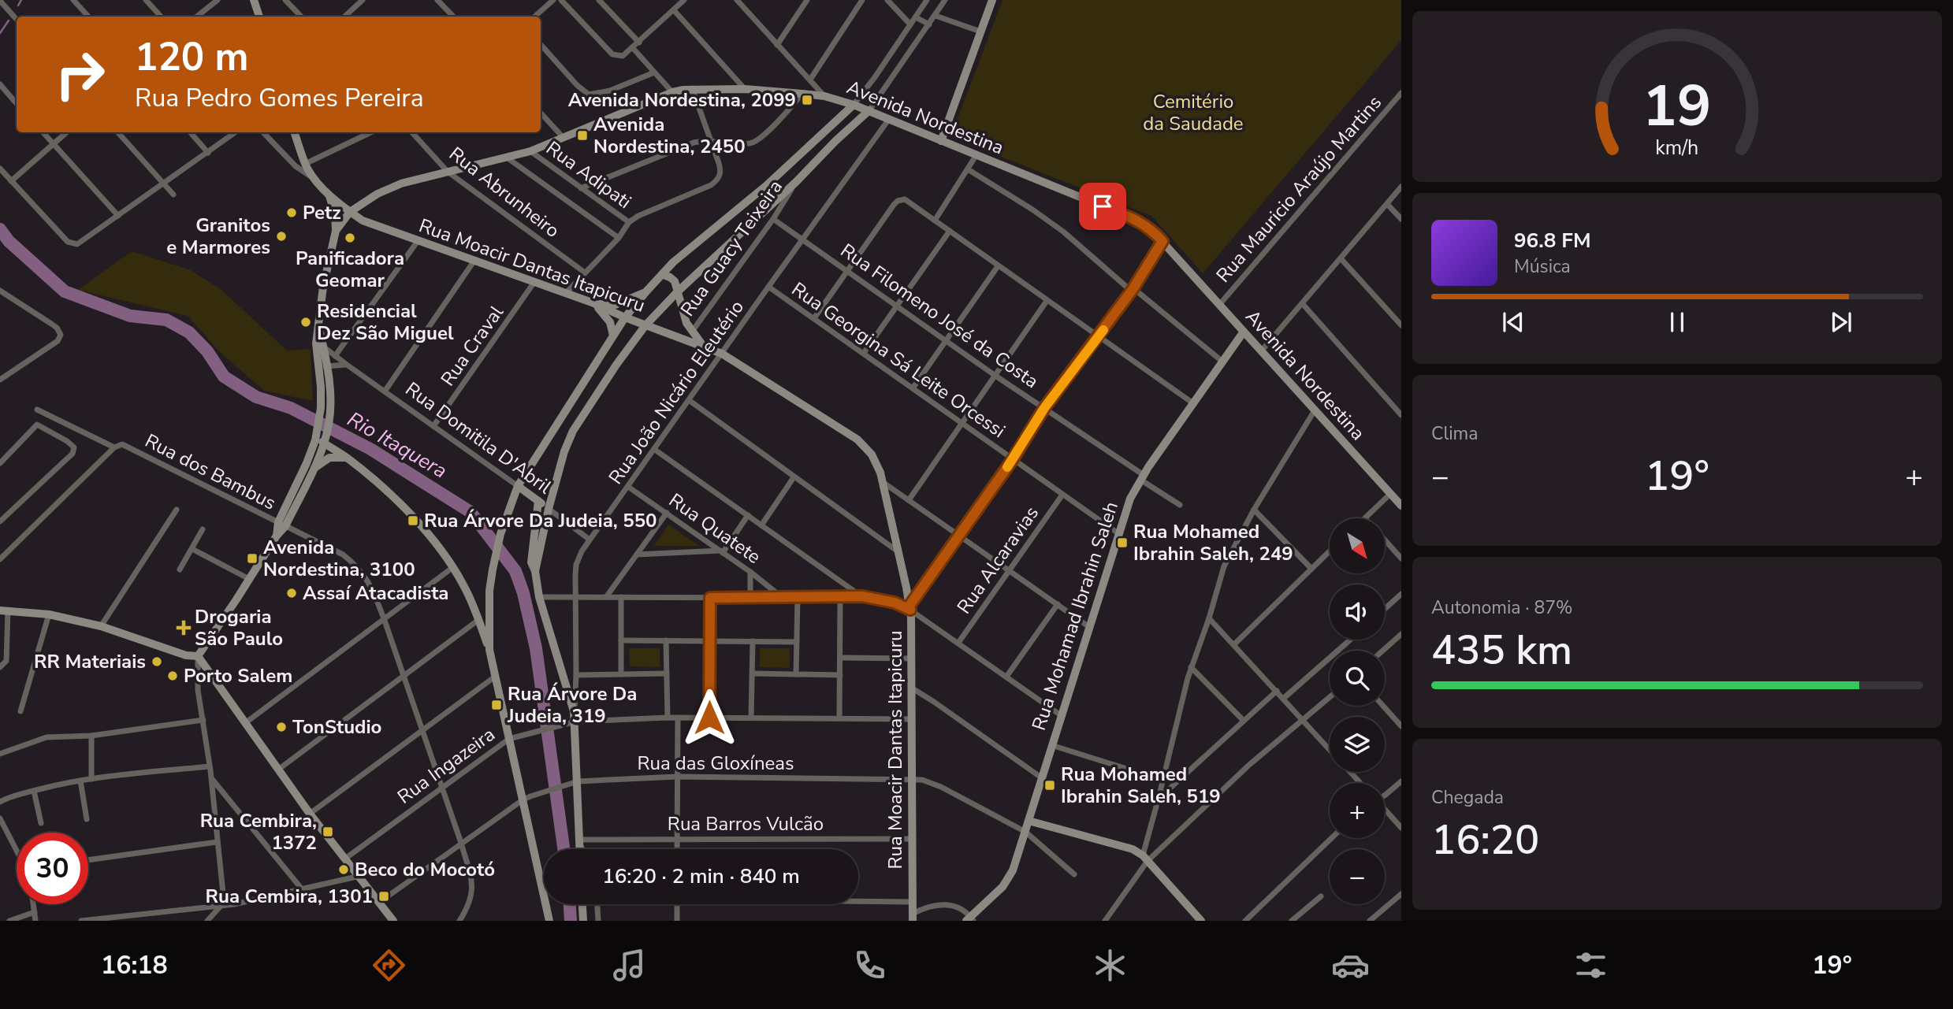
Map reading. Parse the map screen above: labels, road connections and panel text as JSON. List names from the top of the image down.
{
  "streets": {
    "street": [
      "Avenida Nordestina",
      "Rua Adipati",
      "Rua Mauricio Araújo Martins",
      "Rua Abrunheiro",
      "Rua Guacy Teixeira",
      "Rua Moacir Dantas Itapicuru",
      "Rua Filomeno José da Costa",
      "Rua Craval",
      "Rua Georgina Sá Leite Orcessi",
      "Rua João Nicário Eleutério",
      "Rua Domitila D'Abril",
      "Rua dos Bambus",
      "Rua Quatete",
      "Rua Alcaravias",
      "Rua Mohamad Ibrahin Saleh",
      "Rua das Gloxíneas",
      "Rua Ingazeira",
      "Rua Barros Vulcão"
    ]
  },
  "crossings": [
    ["Avenida Nordestina", "Rua Adipati"],
    ["Avenida Nordestina", "Rua Mauricio Araújo Martins"],
    ["Avenida Nordestina", "Rua Abrunheiro"],
    ["Avenida Nordestina", "Rua Moacir Dantas Itapicuru"],
    ["Avenida Nordestina", "Rua João Nicário Eleutério"],
    ["Avenida Nordestina", "Rua Domitila D'Abril"],
    ["Avenida Nordestina", "Rua dos Bambus"],
    ["Avenida Nordestina", "Rua Mohamad Ibrahin Saleh"],
    ["Rua Guacy Teixeira", "Rua Moacir Dantas Itapicuru"],
    ["Rua Guacy Teixeira", "Rua Filomeno José da Costa"],
    ["Rua Moacir Dantas Itapicuru", "Rua Craval"],
    ["Rua Moacir Dantas Itapicuru", "Rua João Nicário Eleutério"],
    ["Rua Moacir Dantas Itapicuru", "Rua das Gloxíneas"],
    ["Rua Moacir Dantas Itapicuru", "Rua Ingazeira"],
    ["Rua Moacir Dantas Itapicuru", "Rua Barros Vulcão"],
    ["Rua Filomeno José da Costa", "Rua João Nicário Eleutério"],
    ["Rua Filomeno José da Costa", "Rua Mohamad Ibrahin Saleh"],
    ["Rua Craval", "Rua Domitila D'Abril"],
    ["Rua Georgina Sá Leite Orcessi", "Rua João Nicário Eleutério"],
    ["Rua Georgina Sá Leite Orcessi", "Rua Alcaravias"],
    ["Rua Georgina Sá Leite Orcessi", "Rua Mohamad Ibrahin Saleh"],
    ["Rua João Nicário Eleutério", "Rua Domitila D'Abril"],
    ["Rua João Nicário Eleutério", "Rua Quatete"],
    ["Rua dos Bambus", "Rua das Gloxíneas"],
    ["Rua dos Bambus", "Rua Ingazeira"],
    ["Rua Mohamad Ibrahin Saleh", "Rua das Gloxíneas"]
  ],
  "water": ["Rio Itaquera"],
  "parks": ["Cemitério da Saudade"],
  "places": {
    "transit": [
      "Avenida Nordestina, 2099",
      "Avenida Nordestina, 2450",
      "Rua Árvore Da Judeia, 550",
      "Rua Mohamed Ibrahin Saleh, 249",
      "Avenida Nordestina, 3100",
      "Rua Árvore Da Judeia, 319",
      "Rua Mohamed Ibrahin Saleh, 519",
      "Rua Cembira, 1372",
      "Rua Cembira, 1301"
    ],
    "other": [
      "Petz",
      "Granitos e Marmores",
      "Panificadora Geomar",
      "Residencial Dez São Miguel",
      "Assaí Atacadista",
      "RR Materiais",
      "Porto Salem",
      "TonStudio",
      "Beco do Mocotó"
    ],
    "health": ["Drogaria São Paulo"]
  },
  "north": "bottom right",
  "page": {
    "turn": ["120 m", "Rua Pedro Gomes Pereira"],
    "song": ["96.8 FM", "Música"],
    "tile": [
      "Clima",
      ["Autonomia · 87%", "435 km"],
      ["Chegada", "16:20"]
    ],
    "heat": ["−", "19°", "+"],
    "map_buttons": ["+", "−"],
    "limit": "30",
    "trip": "16:20 · 2 min · 840 m",
    "tabs": ["16:18", "19°"],
    "gauge": ["19", "km/h"]
  }
}
